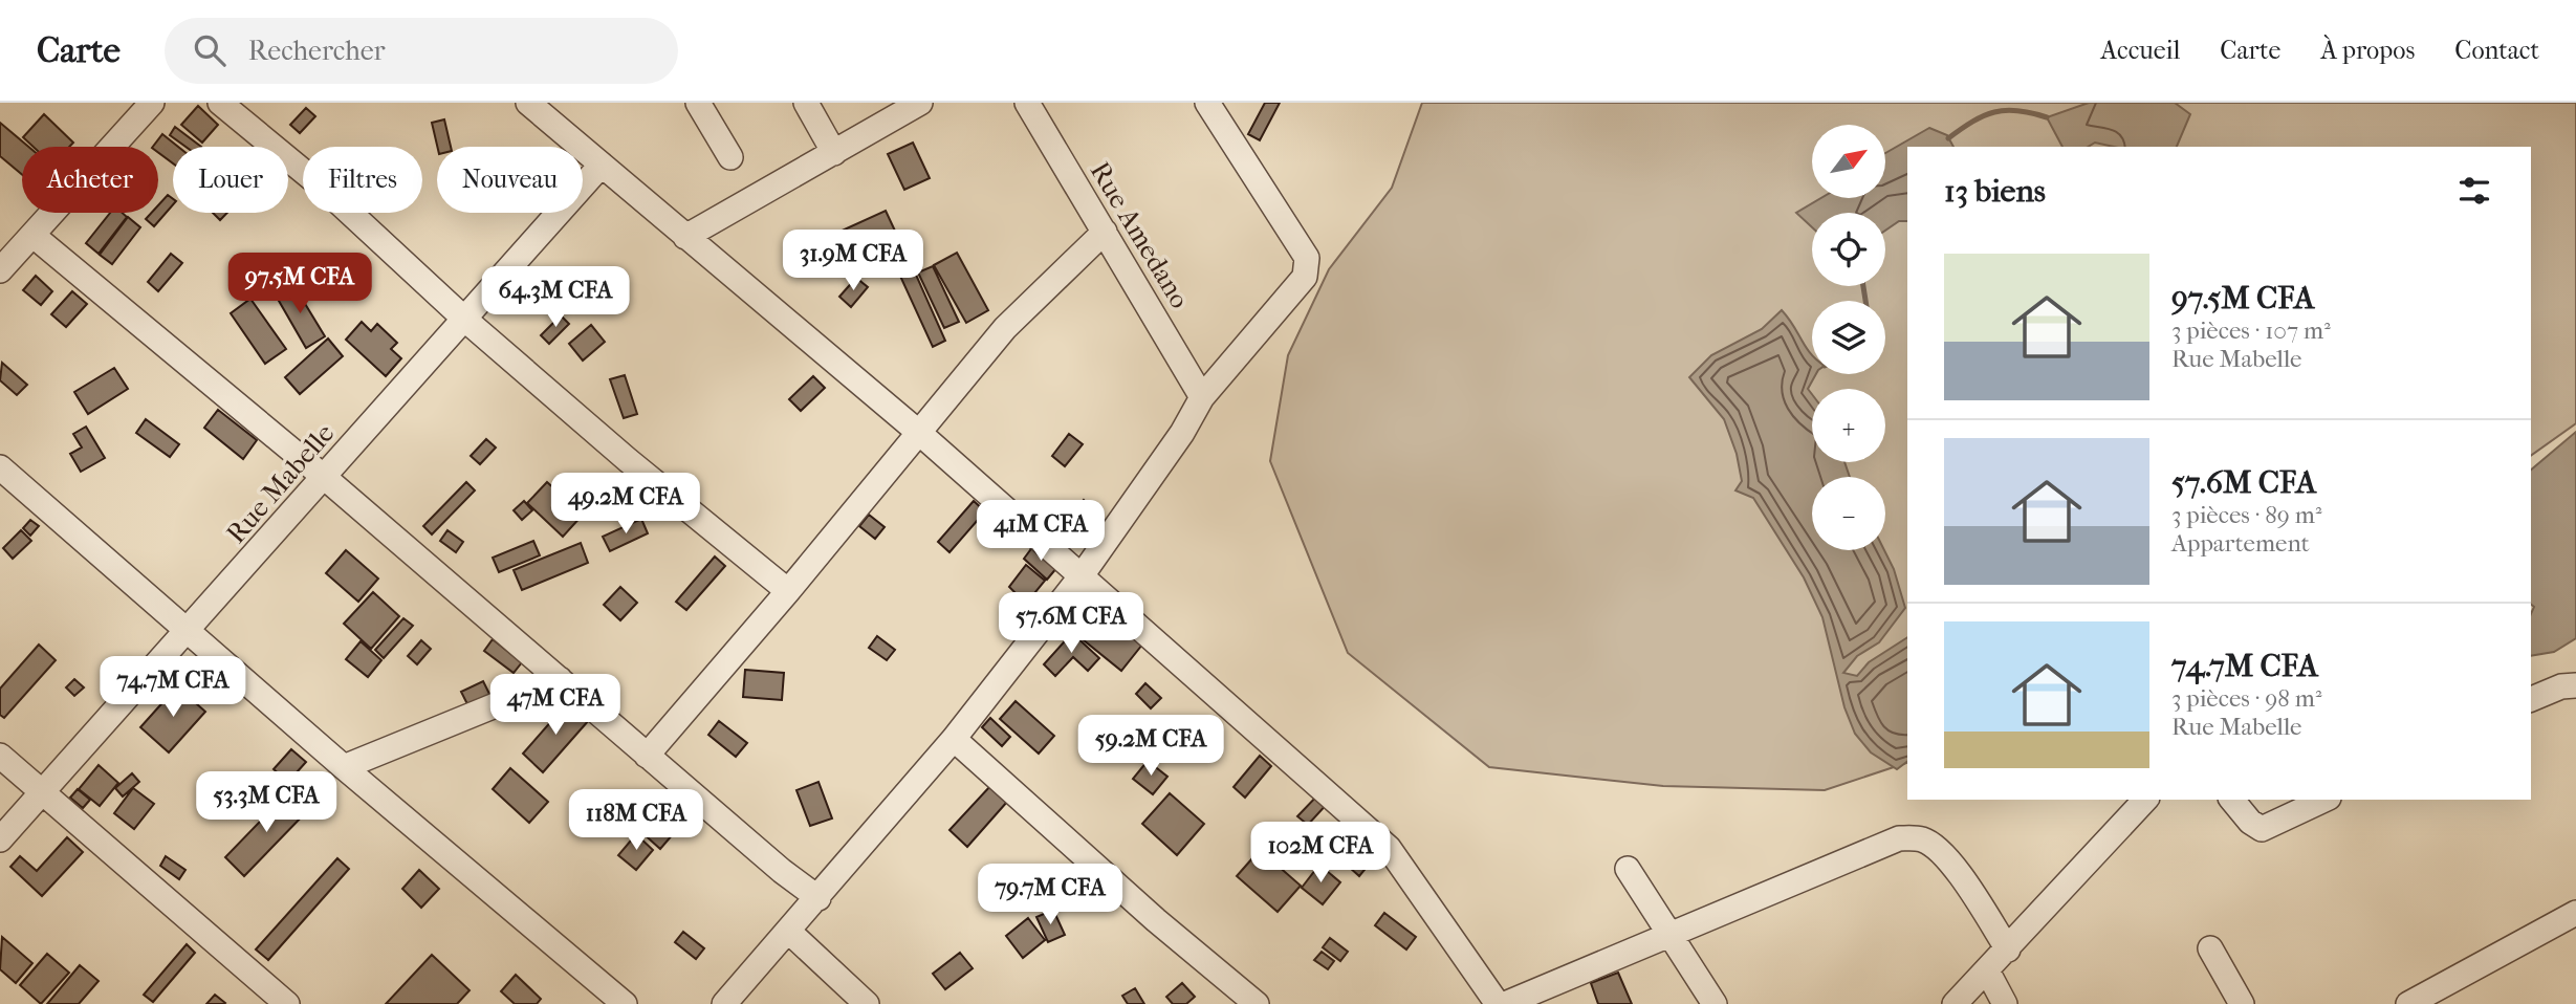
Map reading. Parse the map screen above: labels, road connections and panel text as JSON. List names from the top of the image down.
{
  "streets": {
    "street": ["Rue Amedano", "Rue Mabelle"]
  },
  "north": "top right",
  "page": {
    "header": "Carte",
    "search": "Rechercher",
    "nav": [
      "Accueil",
      "Carte",
      "À propos",
      "Contact"
    ],
    "map_buttons": ["+", "−"],
    "chip": [
      "Acheter",
      "Louer",
      "Filtres",
      "Nouveau"
    ],
    "heading": "13 biens",
    "price": [
      "31.9M CFA",
      "97.5M CFA",
      "64.3M CFA",
      "49.2M CFA",
      "41M CFA",
      "57.6M CFA",
      "74.7M CFA",
      "47M CFA",
      "59.2M CFA",
      "53.3M CFA",
      "118M CFA",
      "102M CFA",
      "79.7M CFA"
    ],
    "list": [
      {
        "name": "97.5M CFA",
        "note": "3 pièces · 107 m² · Rue Mabelle"
      },
      {
        "name": "57.6M CFA",
        "note": "3 pièces · 89 m² · Appartement"
      },
      {
        "name": "74.7M CFA",
        "note": "3 pièces · 98 m² · Rue Mabelle"
      }
    ]
  }
}
